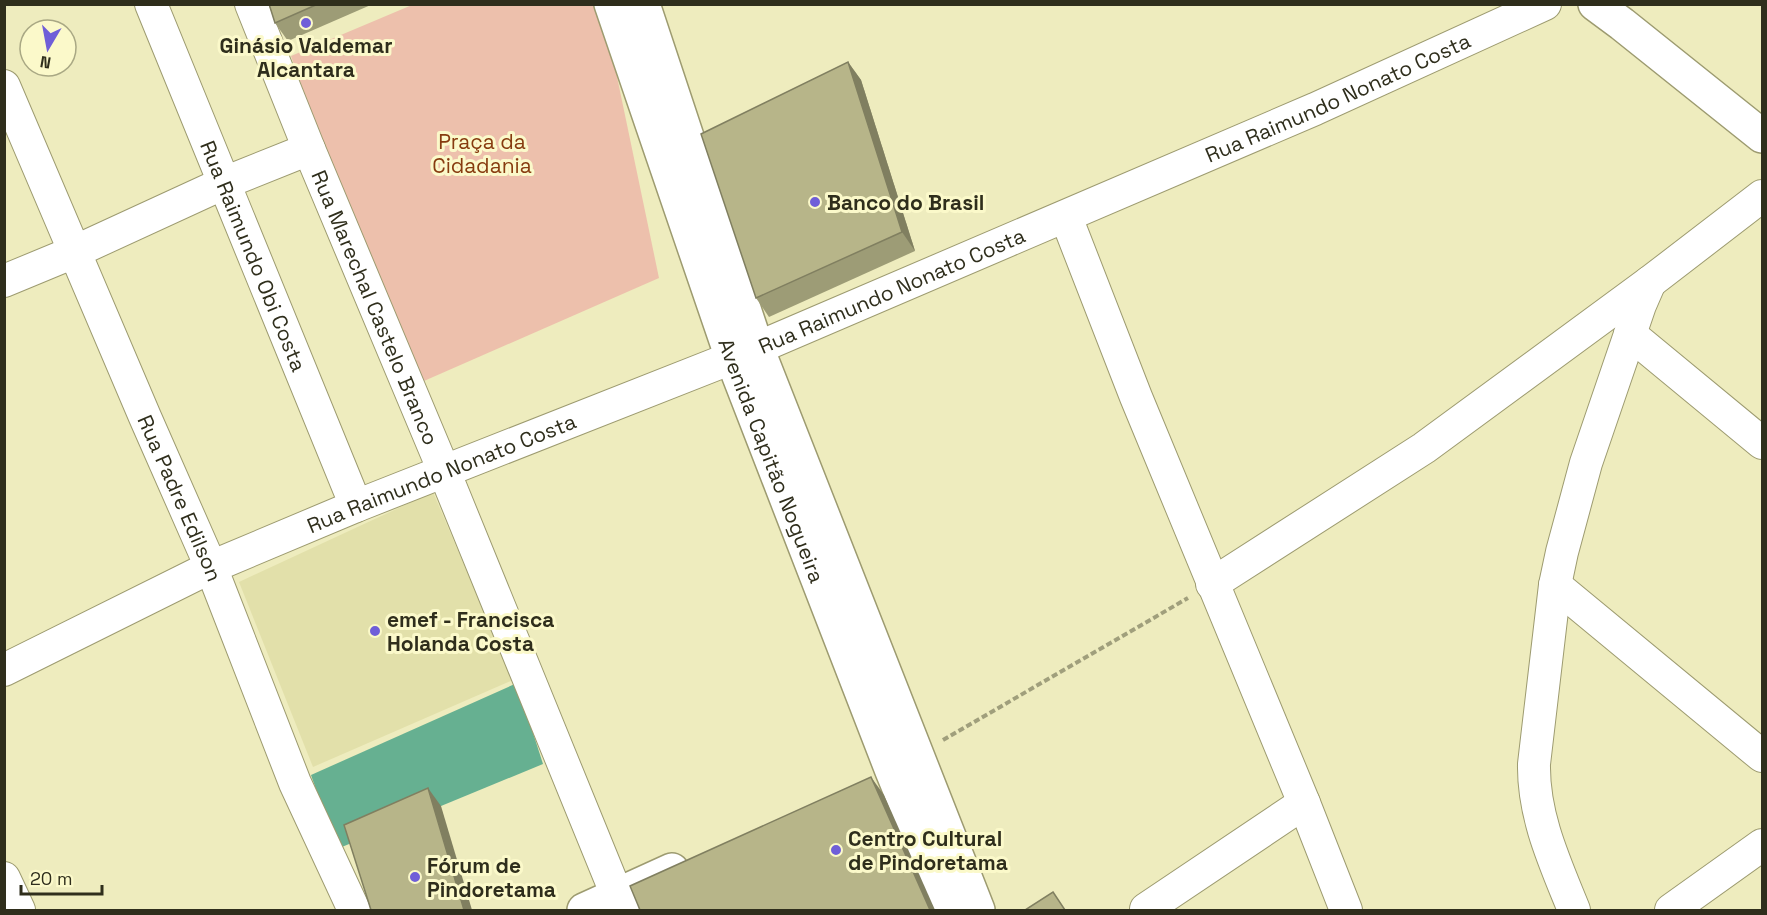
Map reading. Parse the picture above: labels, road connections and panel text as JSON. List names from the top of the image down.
{
  "streets": {
    "main road": ["Avenida Capitão Nogueira"],
    "street": [
      "Rua Raimundo Nonato Costa",
      "Rua Raimundo Obi Costa",
      "Rua Marechal Castelo Branco",
      "Rua Padre Edilson"
    ]
  },
  "crossings": [
    ["Rua Raimundo Nonato Costa", "Rua Raimundo Obi Costa"],
    ["Rua Raimundo Nonato Costa", "Rua Marechal Castelo Branco"],
    ["Rua Raimundo Nonato Costa", "Avenida Capitão Nogueira"],
    ["Rua Raimundo Nonato Costa", "Rua Padre Edilson"]
  ],
  "parks": ["Praça da Cidadania"],
  "places": [
    "Ginásio Valdemar Alcantara",
    "Banco do Brasil",
    "emef - Francisca Holanda Costa",
    "Centro Cultural de Pindoretama",
    "Fórum de Pindoretama"
  ],
  "scale_bar": "20 m",
  "north": "bottom"
}
